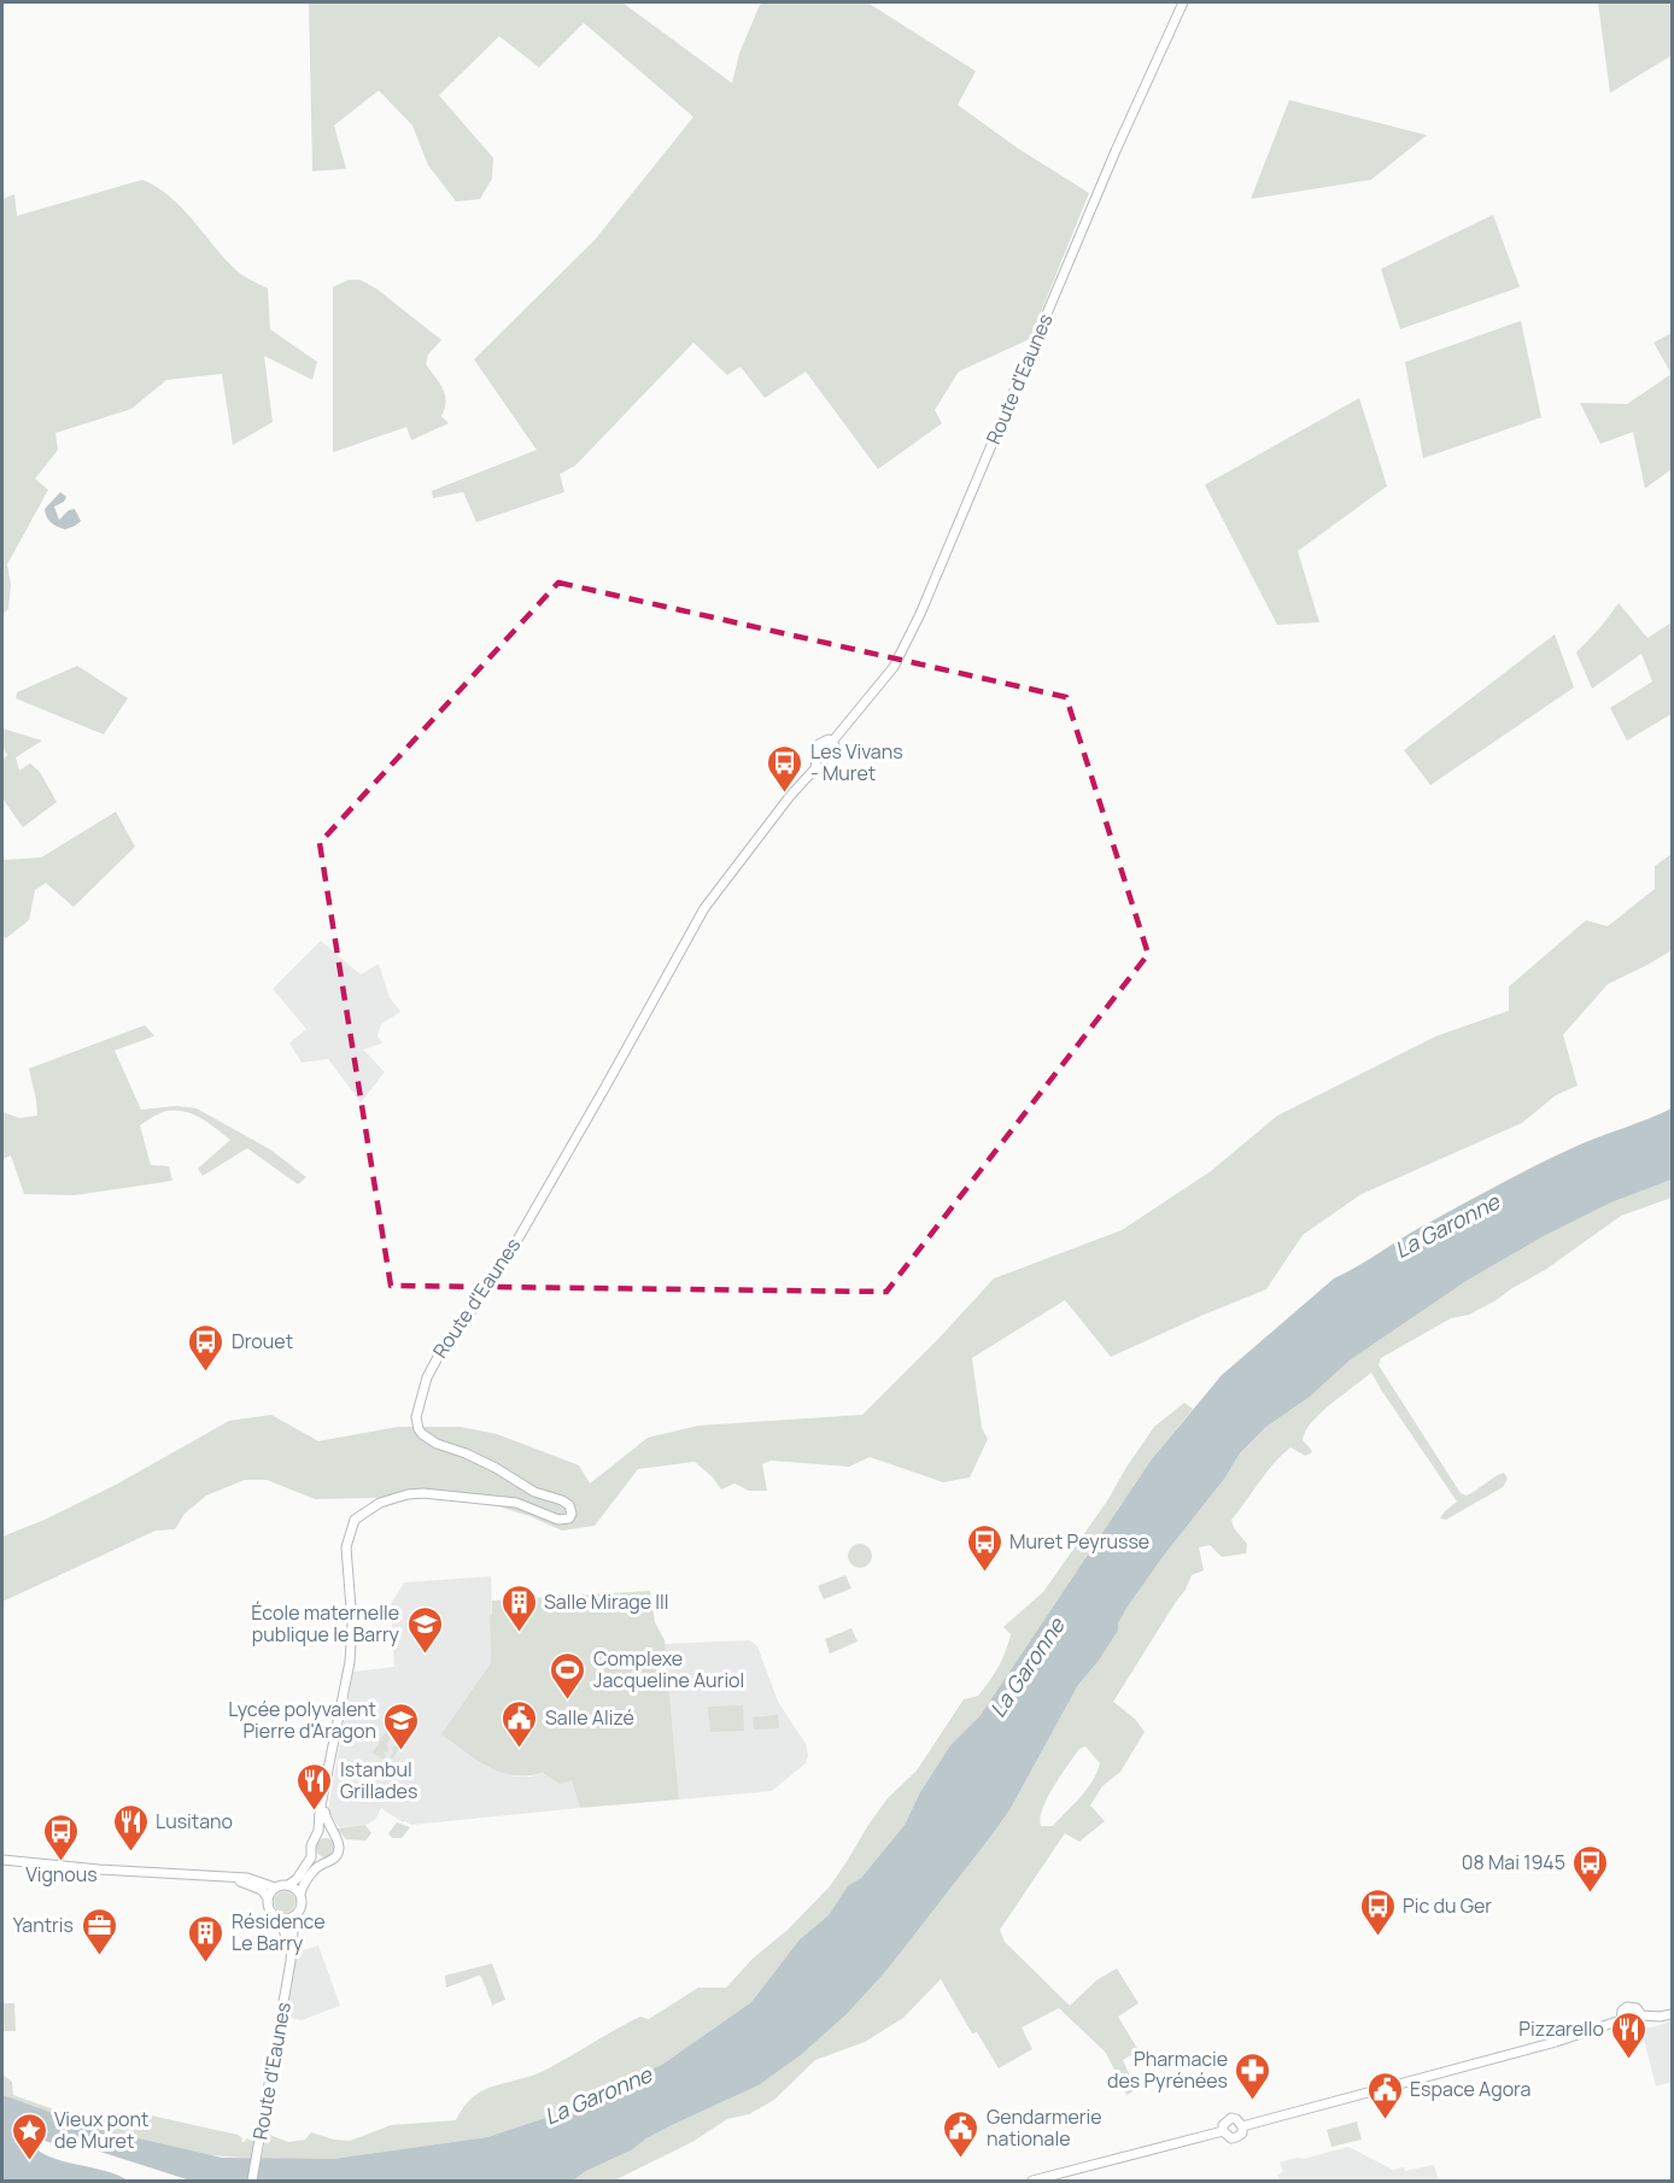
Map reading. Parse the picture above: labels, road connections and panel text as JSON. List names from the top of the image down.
{
  "streets": {
    "main road": ["Route d'Eaunes"]
  },
  "water": ["La Garonne"],
  "places": {
    "bus stop": [
      "Les Vivans - Muret",
      "Drouet",
      "Muret Peyrusse",
      "Vignous",
      "08 Mai 1945",
      "Pic du Ger"
    ],
    "building": ["Salle Mirage III", "Résidence Le Barry"],
    "school or university": ["École maternelle publique le Barry", "Lycée polyvalent Pierre d'Aragon"],
    "sports": ["Complexe Jacqueline Auriol"],
    "public building": ["Salle Alizé", "Espace Agora", "Gendarmerie nationale"],
    "restaurant": ["Istanbul Grillades", "Lusitano", "Pizzarello"],
    "office": ["Yantris"],
    "pharmacy": ["Pharmacie des Pyrénées"],
    "place": ["Vieux pont de Muret"]
  }
}
